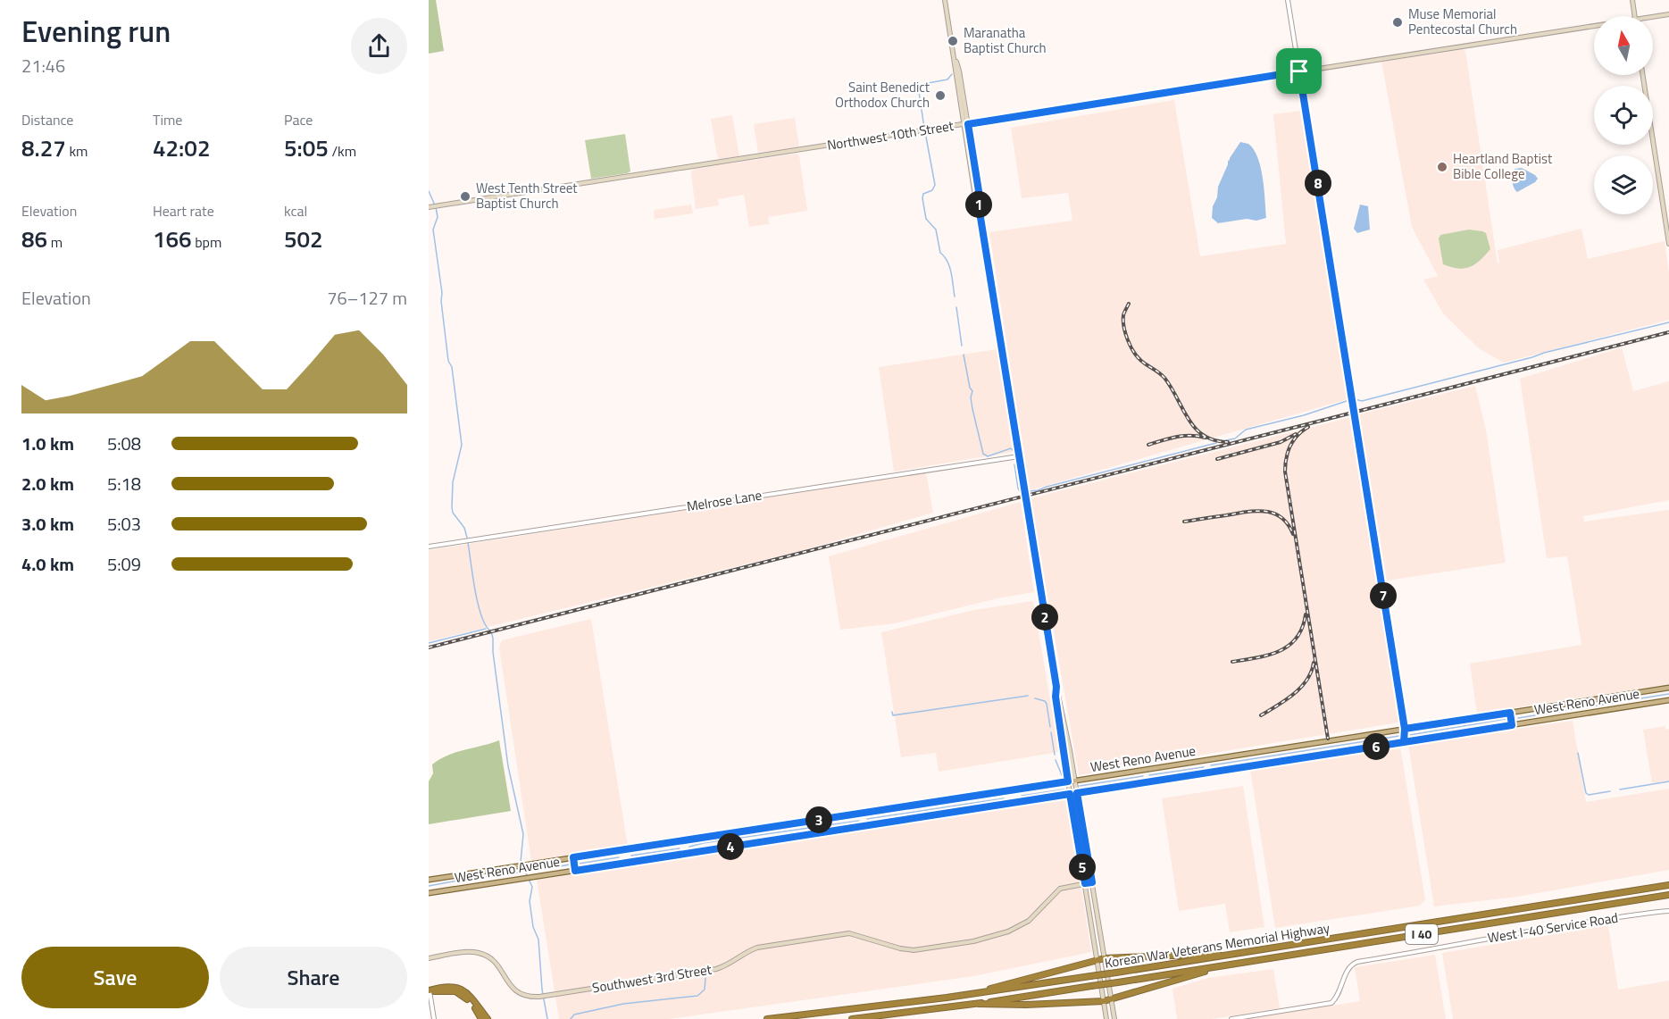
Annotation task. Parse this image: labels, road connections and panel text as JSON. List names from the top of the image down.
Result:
{
  "streets": {
    "highway": ["I 40", "Korean War Veterans Memorial Highway"],
    "main road": ["Northwest 10th Street", "West Reno Avenue", "Southwest 3rd Street"],
    "street": ["Melrose Lane", "West I-40 Service Road"]
  },
  "places": [
    "Muse Memorial Pentecostal Church",
    "Maranatha Baptist Church",
    "Saint Benedict Orthodox Church",
    "Heartland Baptist Bible College",
    "West Tenth Street Baptist Church"
  ],
  "north": "top",
  "page": {
    "heading": ["Evening run", "21:46"],
    "stats": [
      ["Distance", "8.27 km"],
      ["Time", "42:02"],
      ["Pace", "5:05 /km"],
      ["Elevation", "86 m"],
      ["Heart rate", "166 bpm"],
      ["kcal", "502"]
    ],
    "pins": [
      "8",
      "1",
      "7",
      "2",
      "6",
      "3",
      "4",
      "5"
    ],
    "chart": ["Elevation", "76–127 m"],
    "list": [
      {
        "name": "1.0 km",
        "note": "5:08"
      },
      {
        "name": "2.0 km",
        "note": "5:18"
      },
      {
        "name": "3.0 km",
        "note": "5:03"
      },
      {
        "name": "4.0 km",
        "note": "5:09"
      }
    ],
    "buttons": ["Save", "Share"]
  }
}
